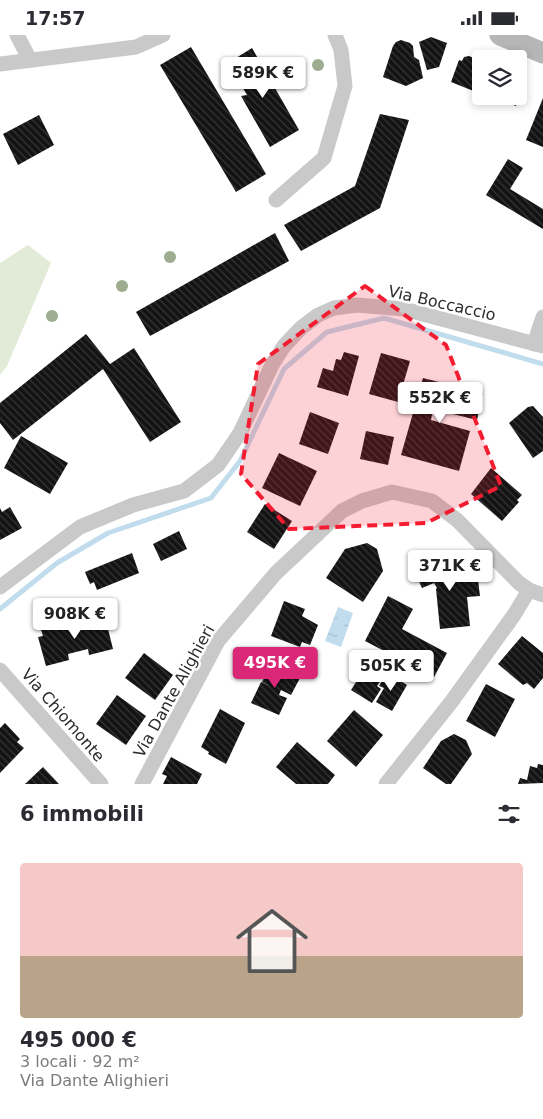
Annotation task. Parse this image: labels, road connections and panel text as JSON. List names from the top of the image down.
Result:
{
  "streets": {
    "street": ["Via Boccaccio", "Via Dante Alighieri", "Via Chiomonte"]
  },
  "page": {
    "status": "17:57",
    "price": [
      "589K €",
      "552K €",
      "371K €",
      "908K €",
      "495K €",
      "505K €"
    ],
    "heading": "6 immobili",
    "list": [
      {
        "name": "495 000 €",
        "note": "3 locali · 92 m² · Via Dante Alighieri"
      }
    ]
  }
}
